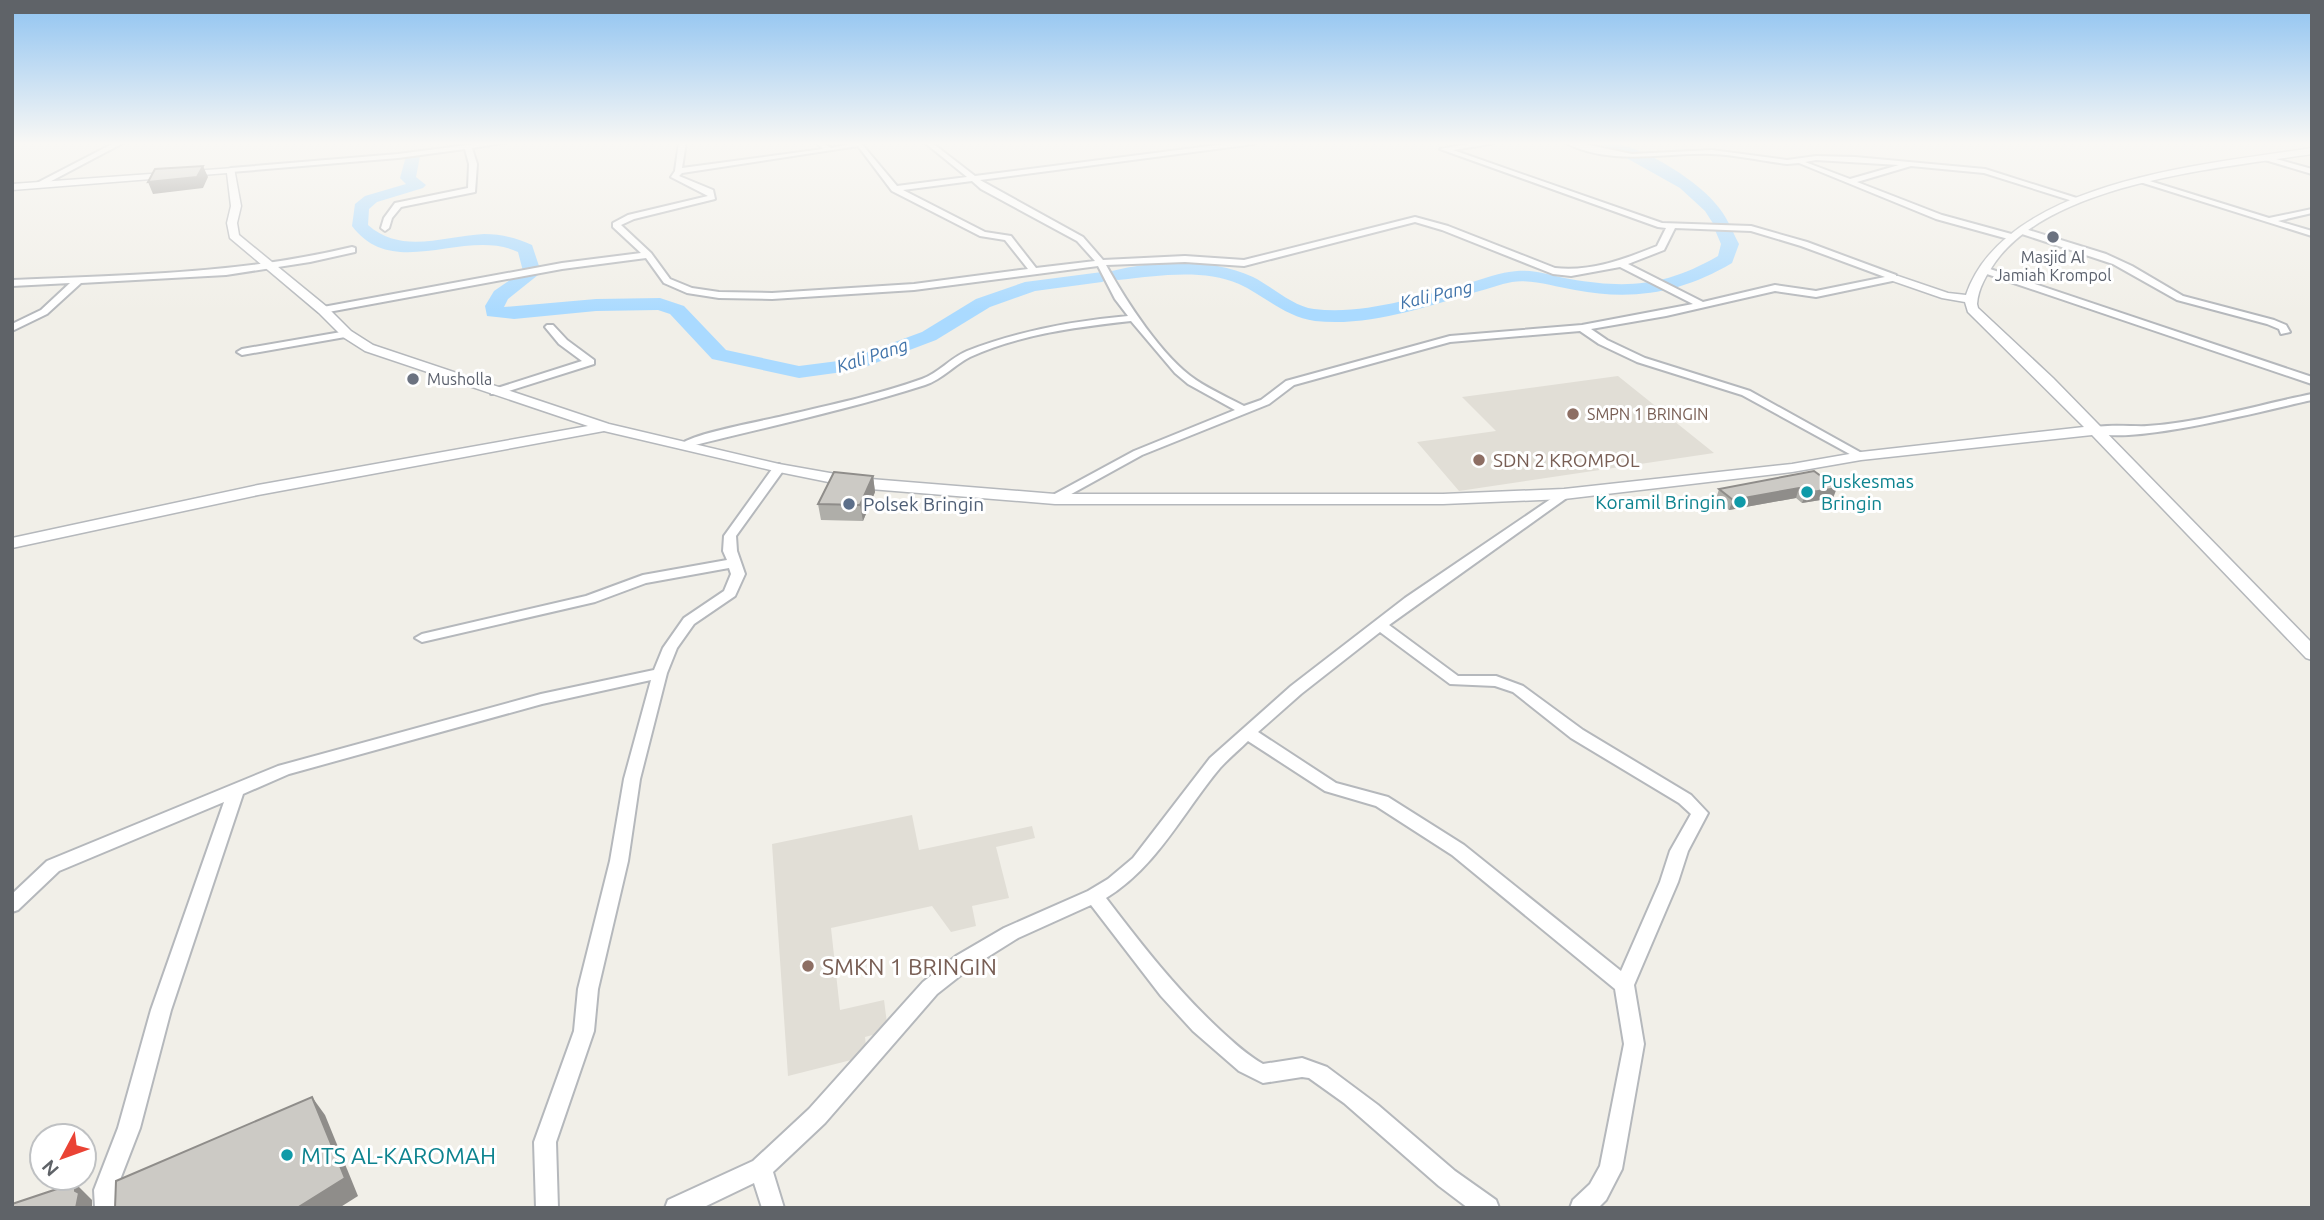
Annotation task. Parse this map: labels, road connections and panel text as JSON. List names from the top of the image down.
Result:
{
  "water": ["Kali Pang"],
  "places": [
    "Masjid Al Jamiah Krompol",
    "Musholla",
    "SMPN 1 BRINGIN",
    "SDN 2 KROMPOL",
    "Puskesmas Bringin",
    "Koramil Bringin",
    "Polsek Bringin",
    "SMKN 1 BRINGIN",
    "MTS AL-KAROMAH"
  ],
  "north": "bottom left"
}
